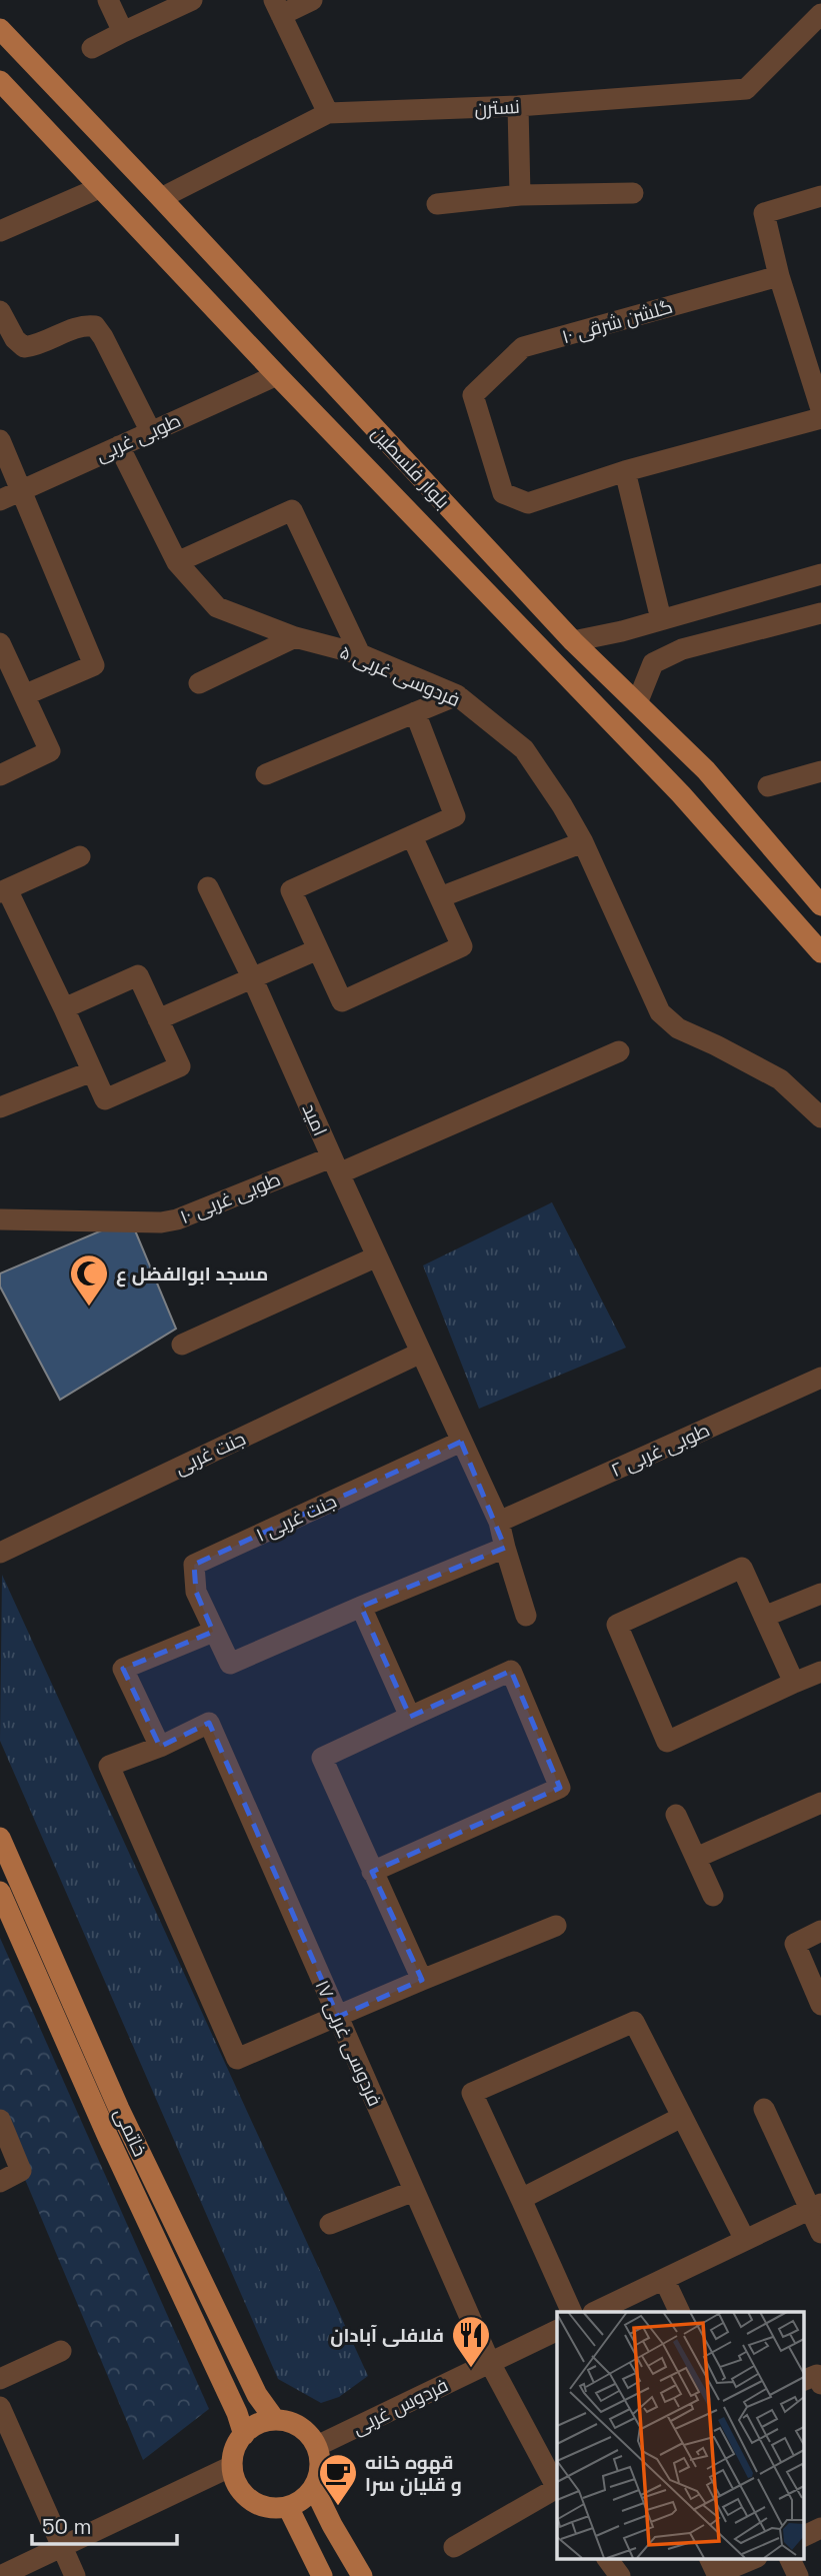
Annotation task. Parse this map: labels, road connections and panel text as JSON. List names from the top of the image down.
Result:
{
  "streets": {
    "main road": ["بلوار فلسطین", "خاتمی"],
    "street": [
      "نسترن",
      "گلشن شرقی ۱۰",
      "طوبی غربی",
      "فردوسی غربی ۵",
      "امید",
      "طوبی غربی ۱۰",
      "طوبی غربی ۲",
      "جنت غربی",
      "جنت غربی ۱",
      "فردوسی غربی ۱۷",
      "فردوس غربی"
    ]
  },
  "crossings": [
    ["نسترن", "بلوار فلسطین"],
    ["طوبی غربی", "بلوار فلسطین"],
    ["طوبی غربی", "فردوسی غربی ۵"],
    ["امید", "طوبی غربی ۱۰"],
    ["امید", "طوبی غربی ۲"],
    ["امید", "جنت غربی"],
    ["امید", "جنت غربی ۱"],
    ["فردوسی غربی ۱۷", "فردوس غربی"],
    ["خاتمی", "فردوس غربی"]
  ],
  "places": {
    "mosque": ["مسجد ابوالفضل ع"],
    "restaurant": ["فلافلی آبادان"],
    "cafe": ["قهوه خانه و قلیان سرا"]
  },
  "scale_bar": "50 m"
}
